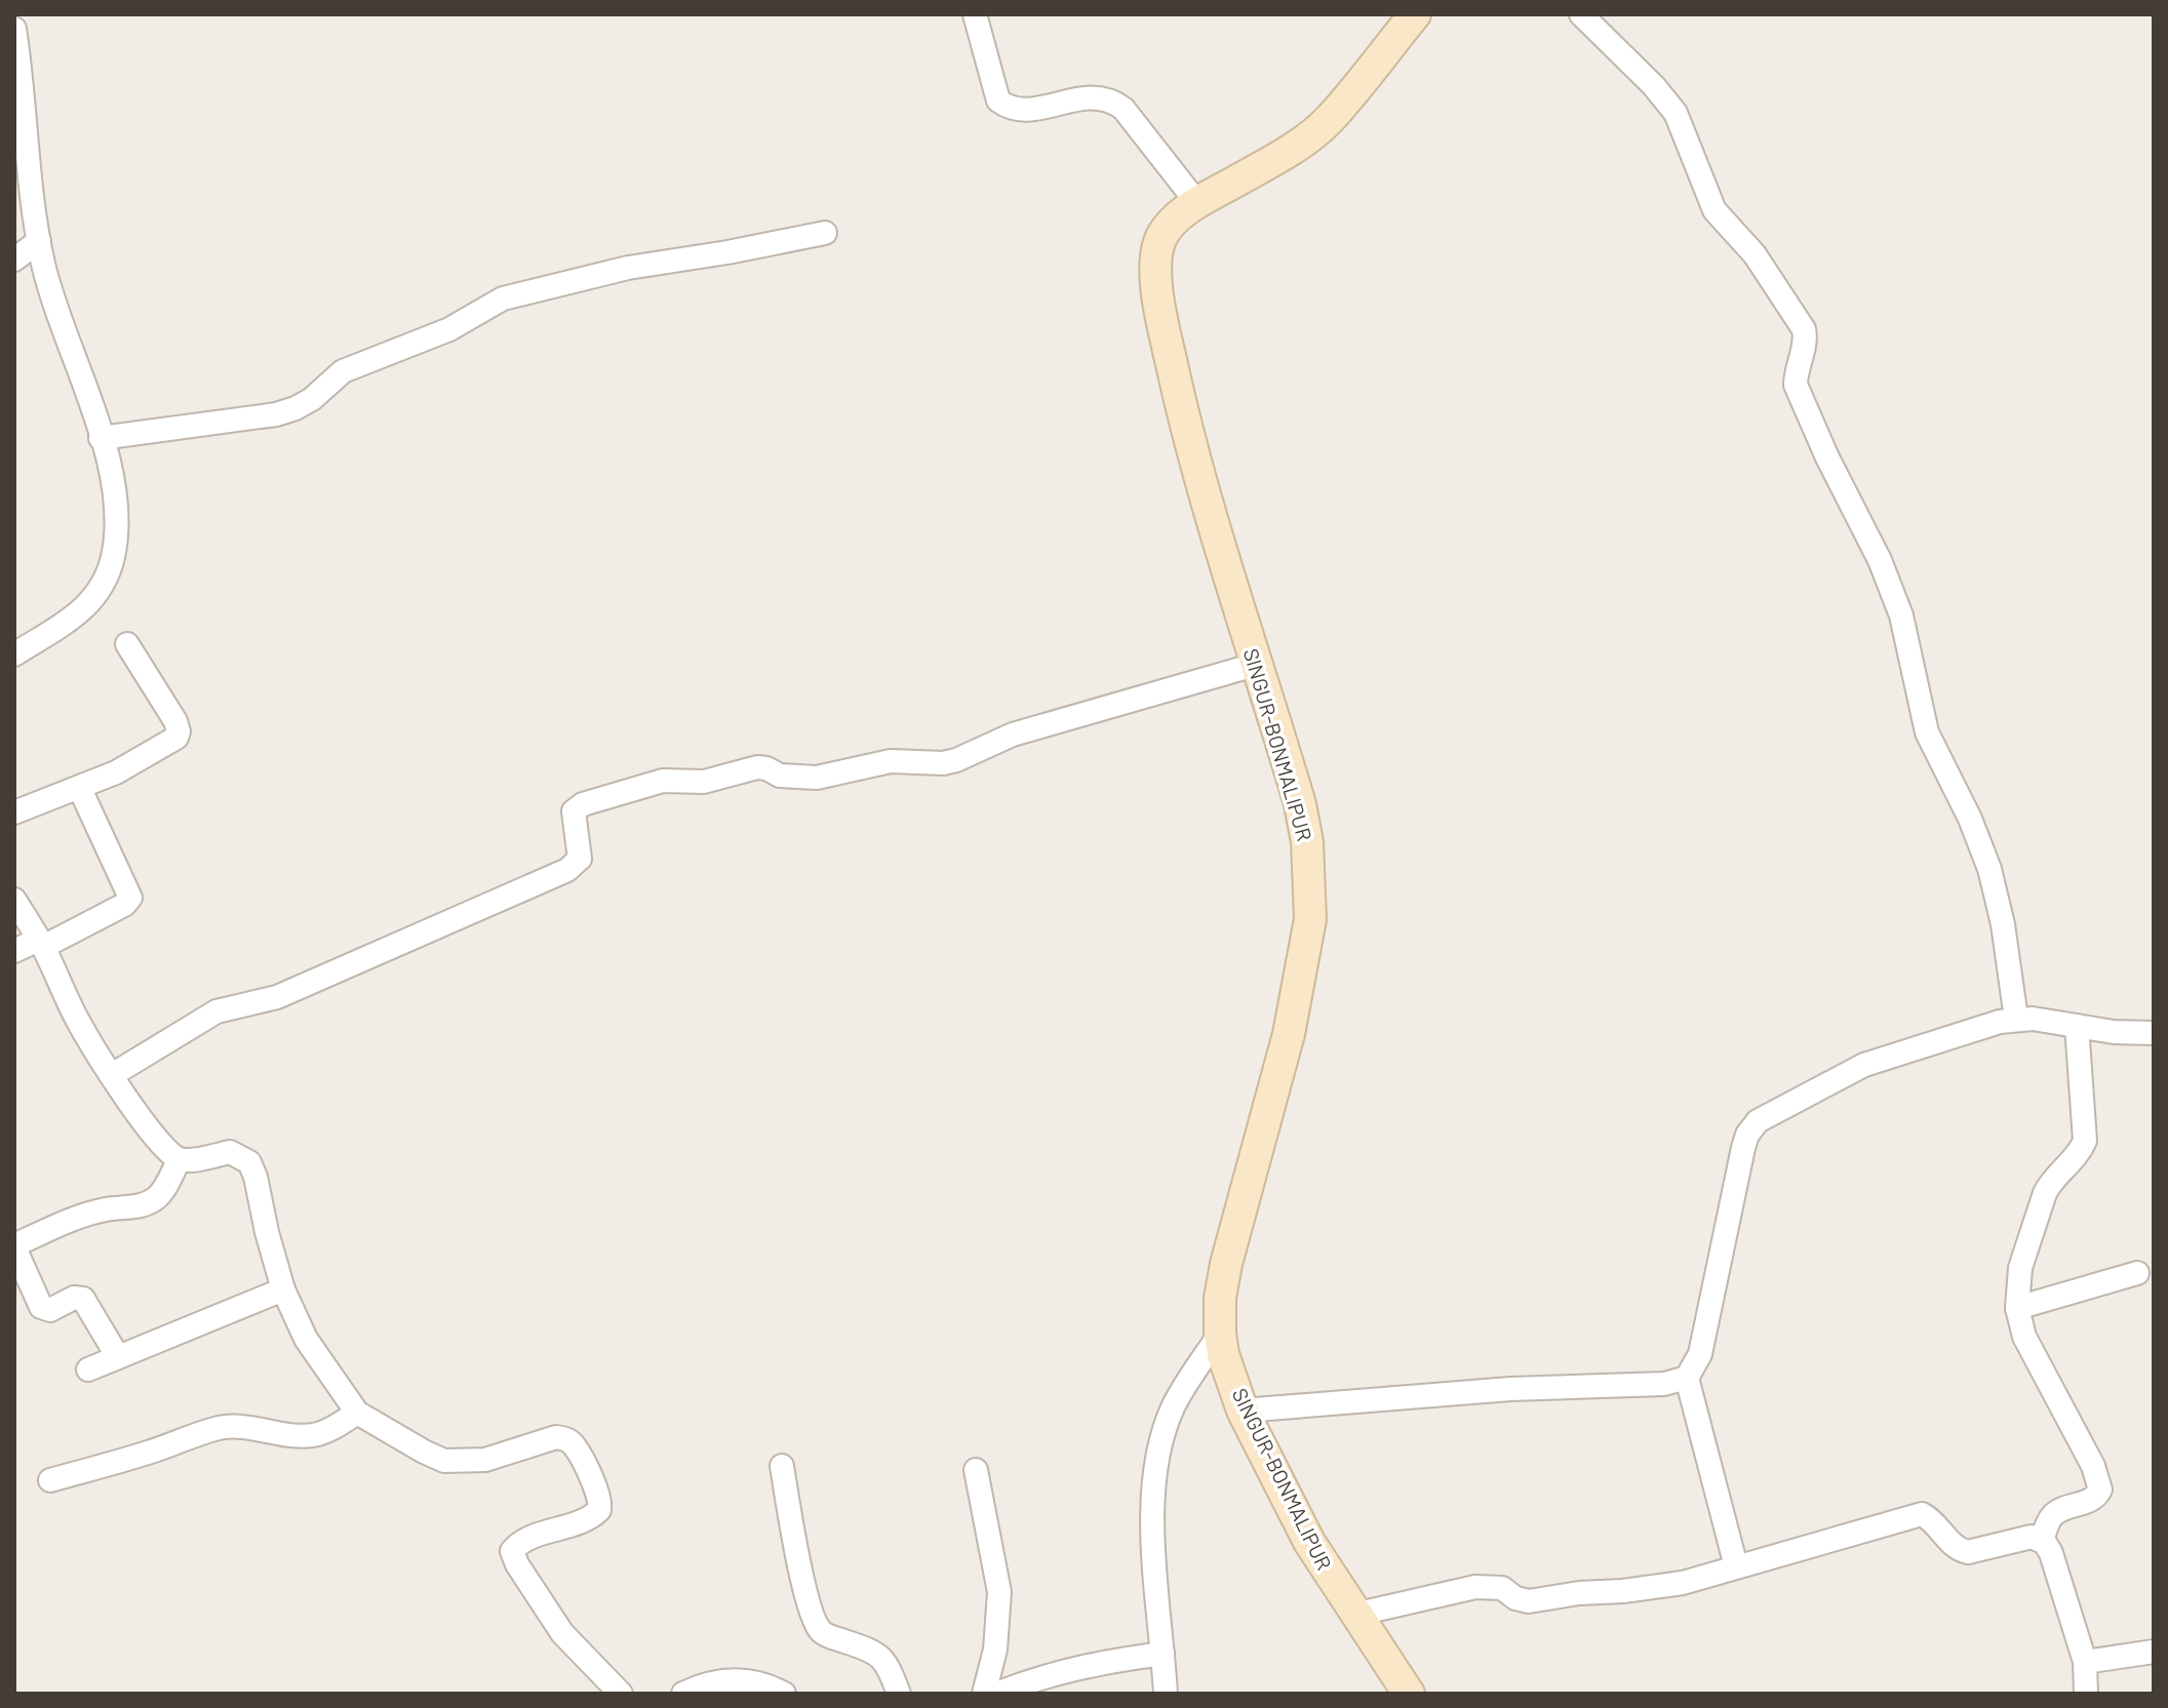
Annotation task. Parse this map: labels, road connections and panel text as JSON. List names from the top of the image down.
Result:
{
  "streets": {
    "street": ["SINGUR-BONMALIPUR"]
  }
}
